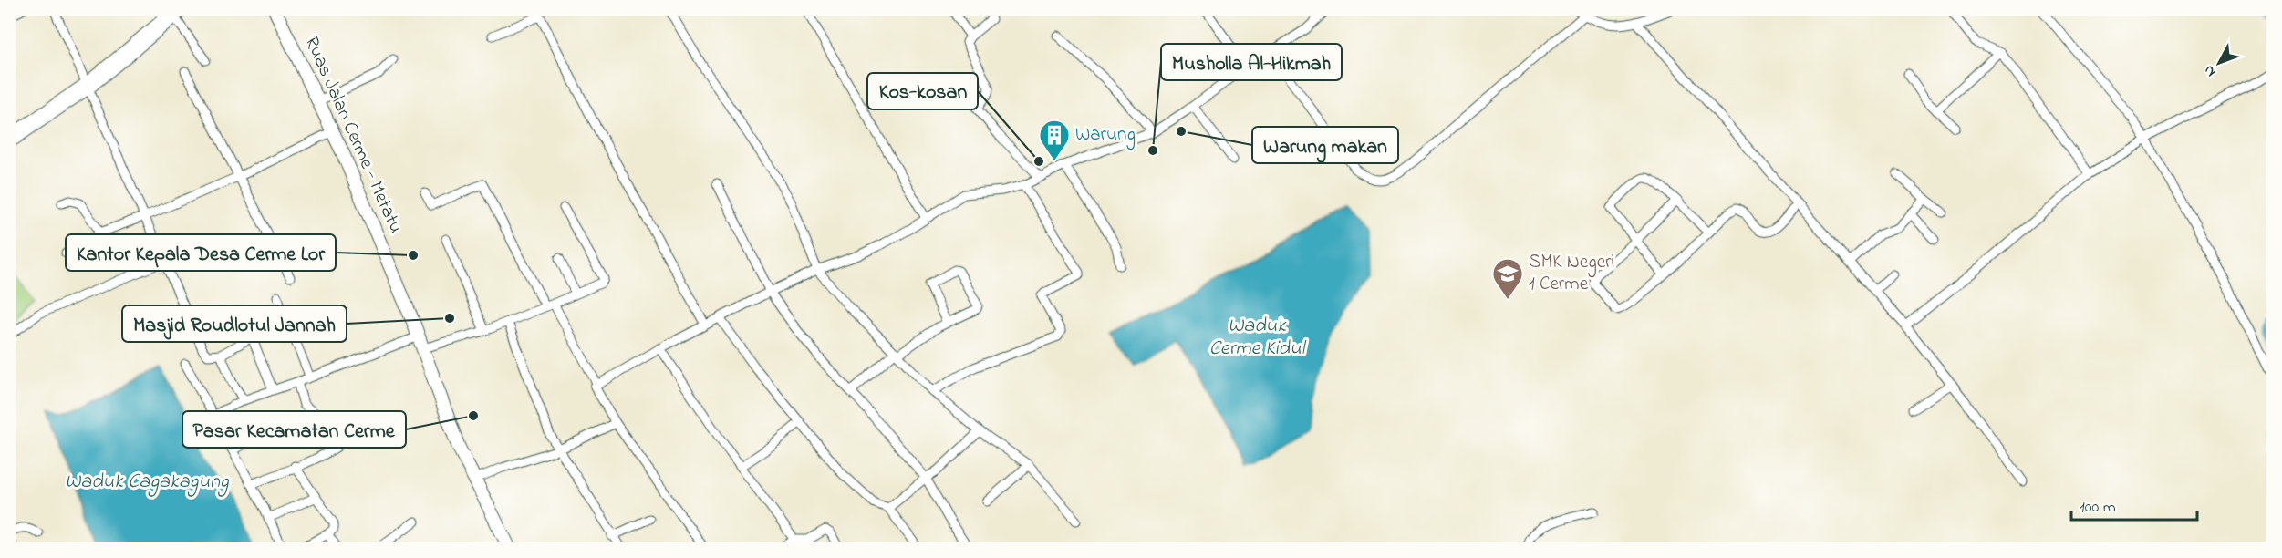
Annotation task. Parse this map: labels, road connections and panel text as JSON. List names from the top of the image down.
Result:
{
  "streets": {
    "main road": ["Ruas Jalan Cerme - Metatu"]
  },
  "water": ["Waduk Cerme Kidul", "Waduk Cagakagung"],
  "places": {
    "other": [
      "Warung makan",
      "Musholla Al-Hikmah",
      "Kos-kosan",
      "Kantor Kepala Desa Cerme Lor",
      "Masjid Roudlotul Jannah",
      "Pasar Kecamatan Cerme"
    ],
    "building": ["Warung"],
    "school or university": ["SMK Negeri 1 Cerme"]
  },
  "scale_bar": "100 m",
  "north": "bottom left"
}
